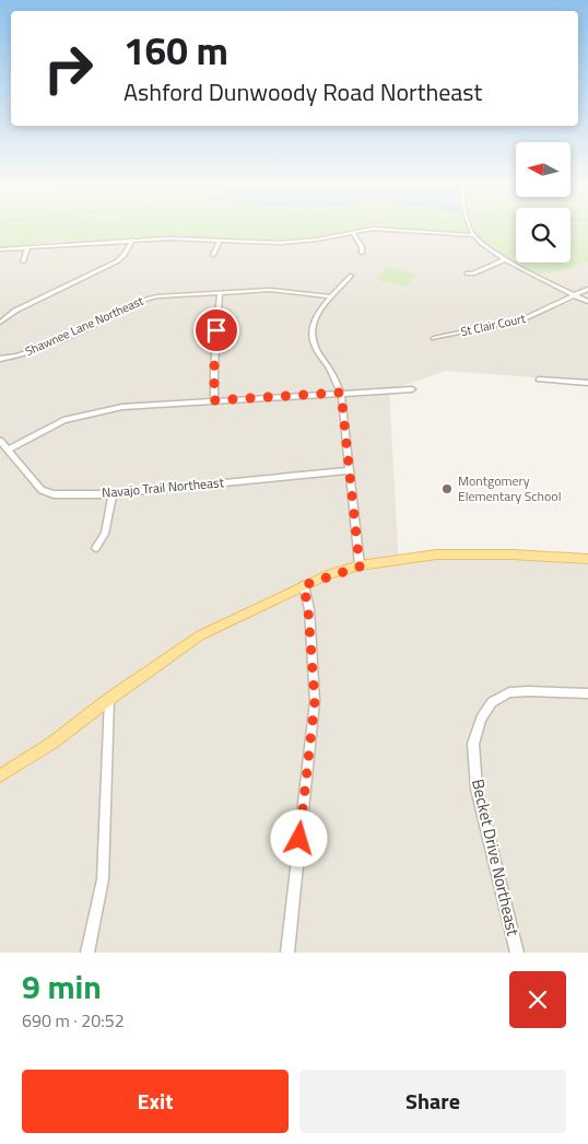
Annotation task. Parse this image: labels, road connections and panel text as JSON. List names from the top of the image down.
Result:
{
  "streets": {
    "street": [
      "St Clair Court",
      "Shawnee Lane Northeast",
      "Navajo Trail Northeast",
      "Becket Drive Northeast"
    ]
  },
  "places": ["Montgomery Elementary School"],
  "north": "left",
  "page": {
    "turn": ["160 m", "Ashford Dunwoody Road Northeast"],
    "heading": ["9 min", "690 m · 20:52"],
    "buttons": ["Exit", "Share"]
  }
}
